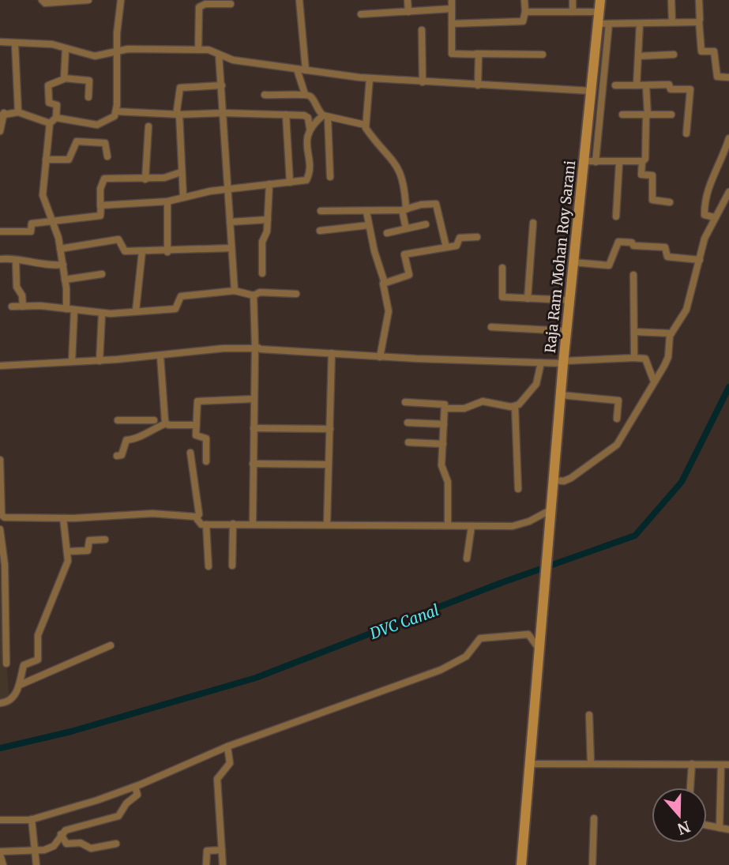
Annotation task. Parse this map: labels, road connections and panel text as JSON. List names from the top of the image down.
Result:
{
  "streets": {
    "street": ["Raja Ram Mohan Roy Sarani"]
  },
  "water": ["DVC Canal"],
  "north": "bottom"
}
